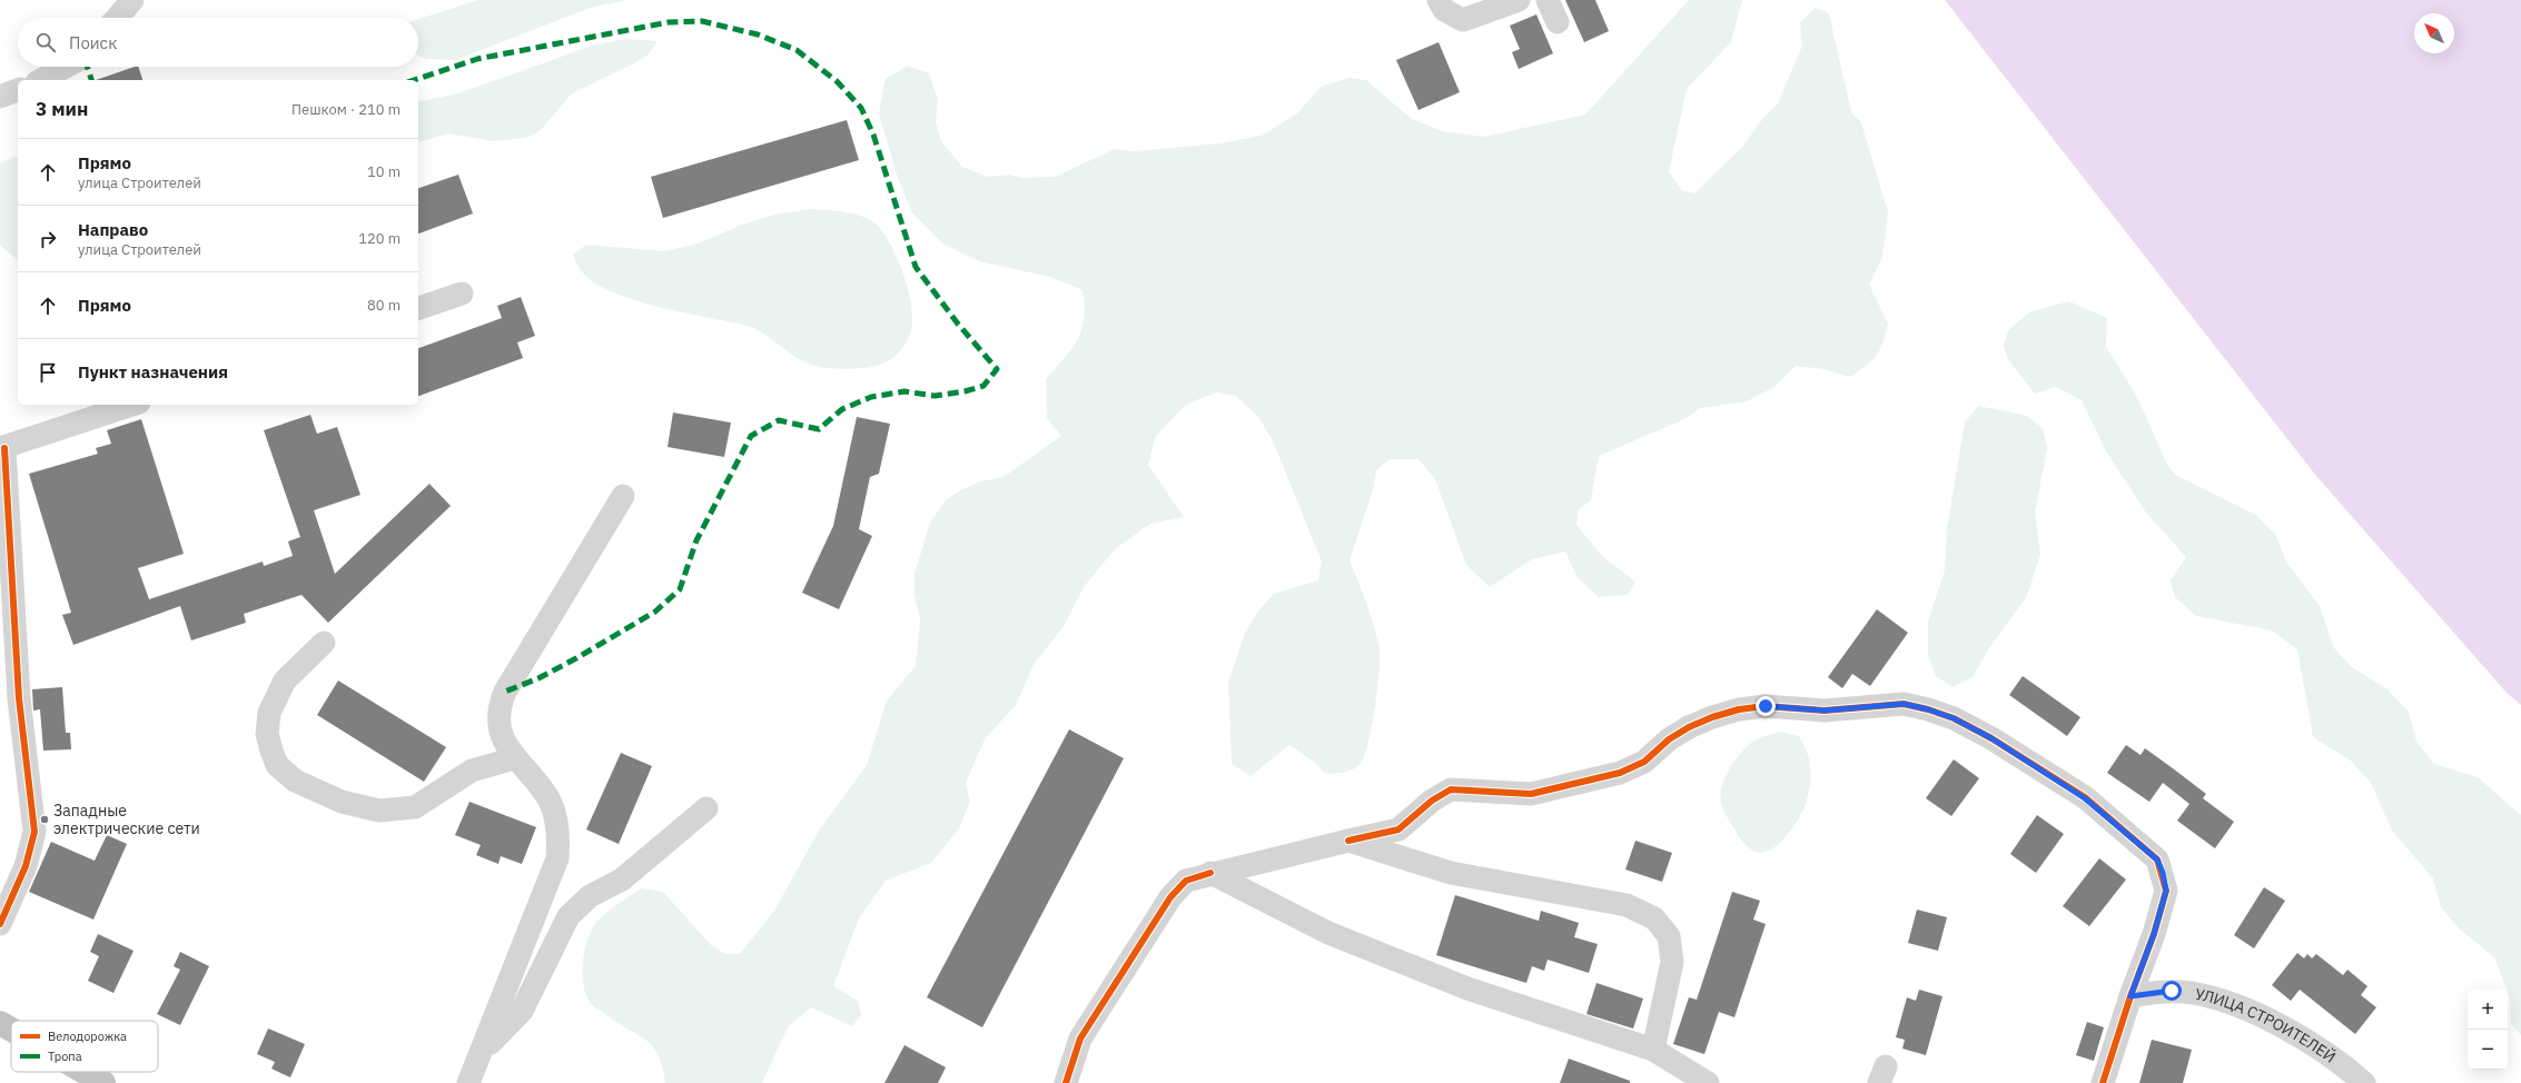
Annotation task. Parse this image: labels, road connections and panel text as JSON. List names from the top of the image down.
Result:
{
  "streets": {
    "street": ["УЛИЦА СТРОИТЕЛЕЙ"]
  },
  "places": ["Западные электрические сети"],
  "legend": ["Велодорожка", "Тропа"],
  "north": "top left",
  "page": {
    "search": "Поиск",
    "heading": ["3 мин", "Пешком · 210 m"],
    "list": [
      ["Прямо", "улица Строителей", "10 m"],
      ["Направо", "улица Строителей", "120 m"],
      ["Прямо", "80 m"],
      "Пункт назначения"
    ],
    "map_buttons": ["+", "−"]
  }
}
